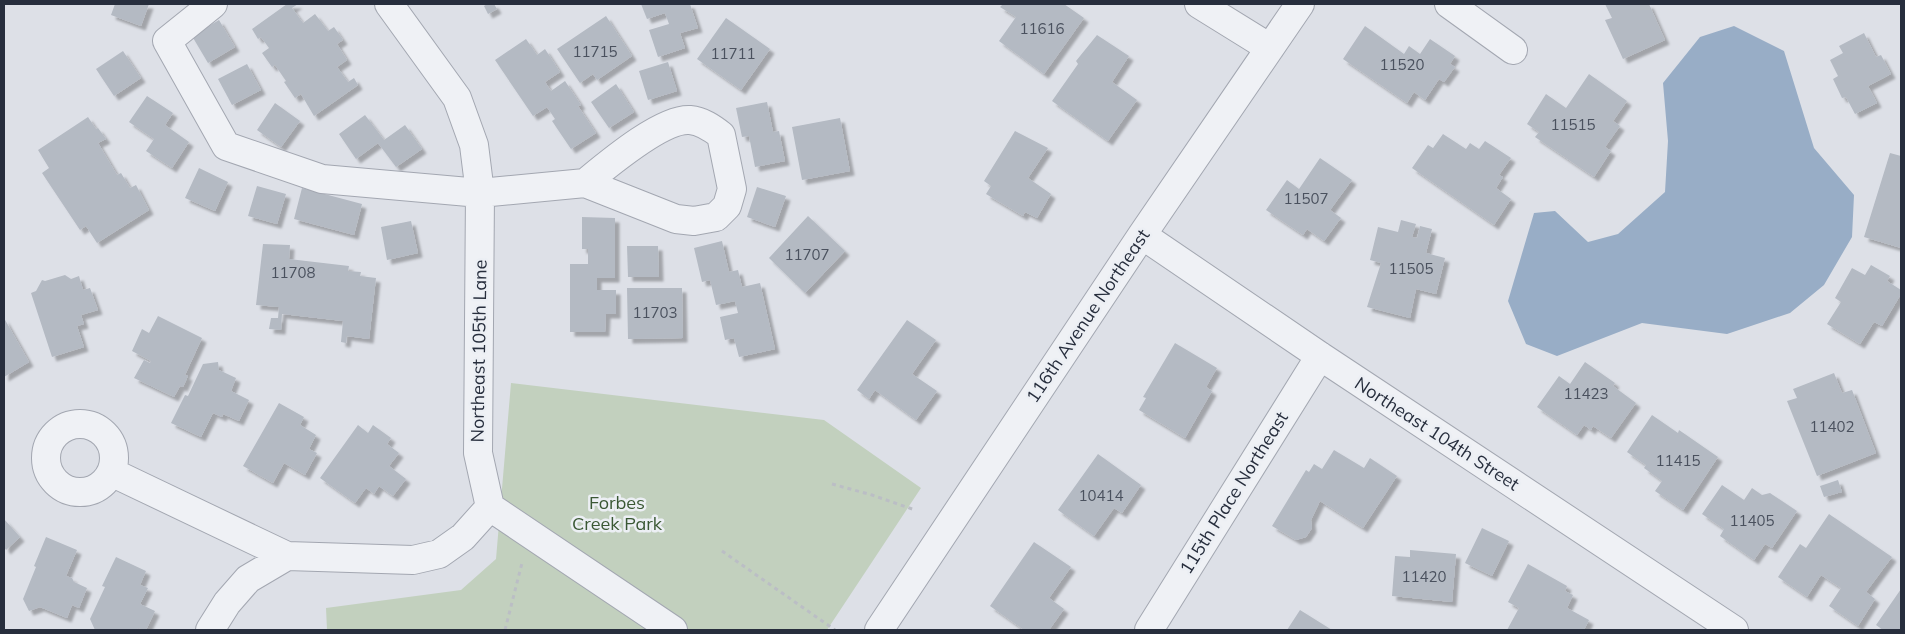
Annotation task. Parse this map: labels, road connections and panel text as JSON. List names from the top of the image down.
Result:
{
  "streets": {
    "street": [
      "116th Avenue Northeast",
      "Northeast 105th Lane",
      "Northeast 104th Street",
      "115th Place Northeast"
    ]
  },
  "crossings": [
    ["116th Avenue Northeast", "Northeast 104th Street"],
    ["Northeast 104th Street", "115th Place Northeast"]
  ],
  "parks": ["Forbes Creek Park"],
  "house_numbers": [
    "11616",
    "11715",
    "11711",
    "11520",
    "11515",
    "11507",
    "11707",
    "11505",
    "11708",
    "11703",
    "11423",
    "11402",
    "11415",
    "10414",
    "11405",
    "11420"
  ]
}
